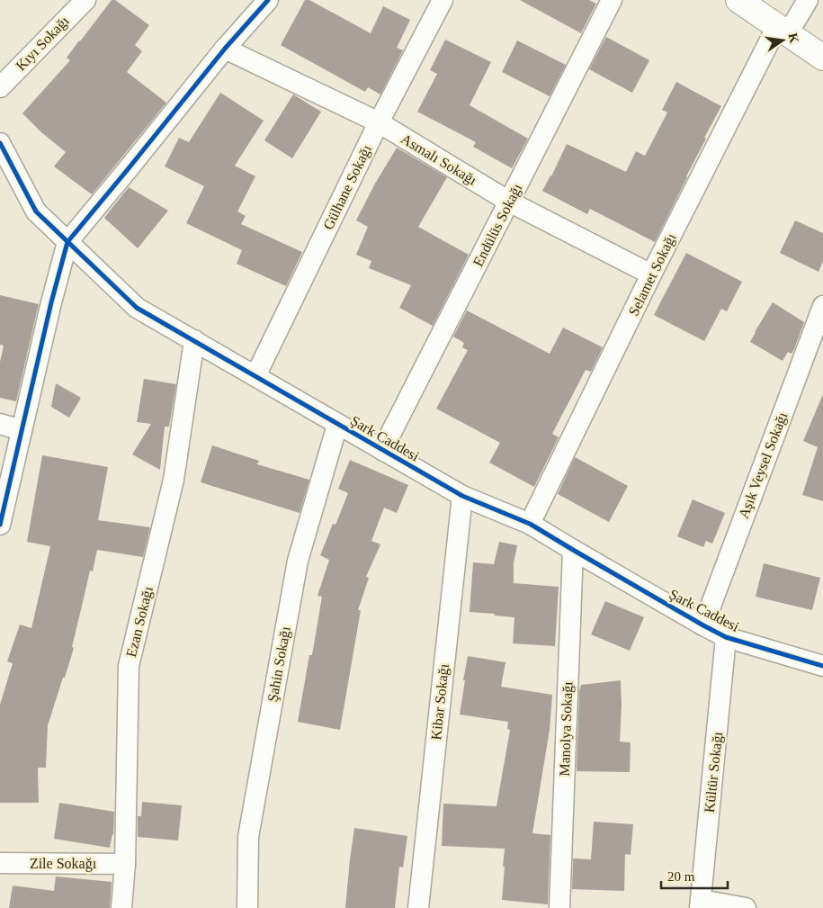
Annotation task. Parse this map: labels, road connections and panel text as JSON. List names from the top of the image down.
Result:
{
  "streets": {
    "street": [
      "Kıyı Sokağı",
      "Asmalı Sokağı",
      "Gülhane Sokağı",
      "Endülüs Sokağı",
      "Selamet Sokağı",
      "Şark Caddesi",
      "Aşık Veysel Sokağı",
      "Ezan Sokağı",
      "Şahin Sokağı",
      "Kibar Sokağı",
      "Manolya Sokağı",
      "Kültür Sokağı",
      "Zile Sokağı"
    ]
  },
  "crossings": [
    ["Asmalı Sokağı", "Gülhane Sokağı"],
    ["Asmalı Sokağı", "Endülüs Sokağı"],
    ["Asmalı Sokağı", "Selamet Sokağı"],
    ["Gülhane Sokağı", "Şark Caddesi"],
    ["Endülüs Sokağı", "Şark Caddesi"],
    ["Selamet Sokağı", "Şark Caddesi"],
    ["Şark Caddesi", "Aşık Veysel Sokağı"],
    ["Şark Caddesi", "Ezan Sokağı"],
    ["Şark Caddesi", "Şahin Sokağı"],
    ["Şark Caddesi", "Kibar Sokağı"],
    ["Şark Caddesi", "Manolya Sokağı"],
    ["Şark Caddesi", "Kültür Sokağı"],
    ["Ezan Sokağı", "Zile Sokağı"]
  ],
  "scale_bar": "20 m",
  "north": "right"
}
